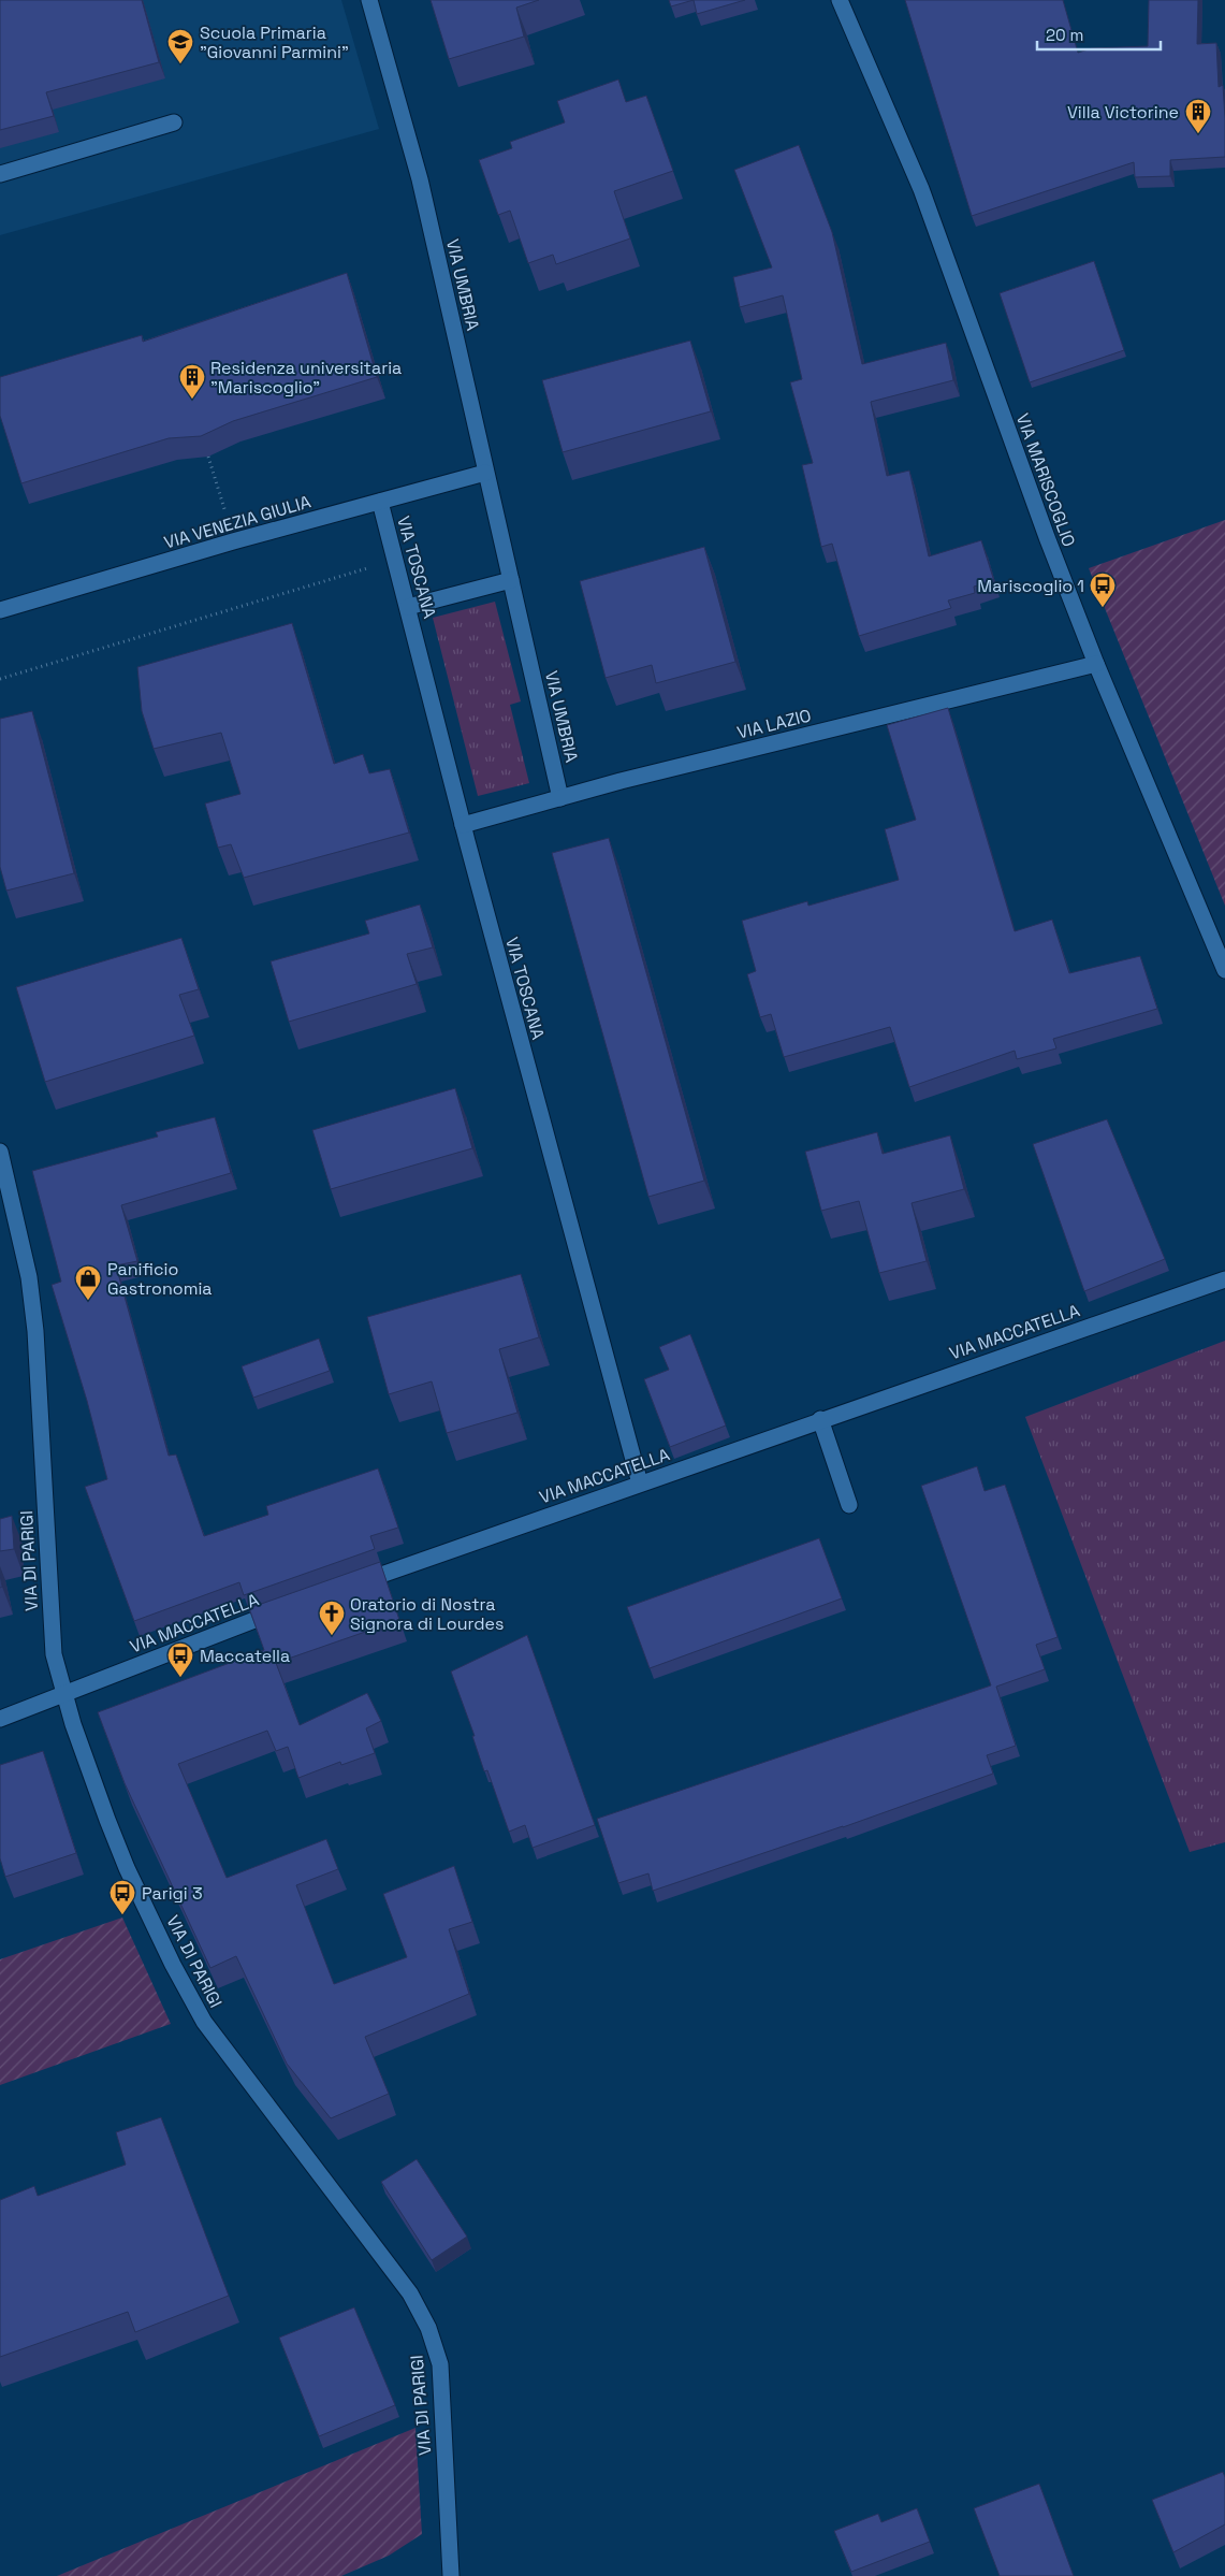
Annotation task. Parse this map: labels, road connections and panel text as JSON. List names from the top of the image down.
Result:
{
  "streets": {
    "street": [
      "VIA UMBRIA",
      "VIA MARISCOGLIO",
      "VIA VENEZIA GIULIA",
      "VIA TOSCANA",
      "VIA LAZIO",
      "VIA MACCATELLA",
      "VIA DI PARIGI"
    ]
  },
  "crossings": [
    ["VIA UMBRIA", "VIA VENEZIA GIULIA"],
    ["VIA UMBRIA", "VIA LAZIO"],
    ["VIA MARISCOGLIO", "VIA LAZIO"],
    ["VIA VENEZIA GIULIA", "VIA TOSCANA"],
    ["VIA TOSCANA", "VIA LAZIO"],
    ["VIA TOSCANA", "VIA MACCATELLA"],
    ["VIA MACCATELLA", "VIA DI PARIGI"]
  ],
  "places": {
    "school or university": ["Scuola Primaria \"Giovanni Parmini\""],
    "building": ["Villa Victorine", "Residenza universitaria \"Mariscoglio\""],
    "bus stop": ["Mariscoglio 1", "Maccatella", "Parigi 3"],
    "shop": ["Panificio Gastronomia"],
    "church": ["Oratorio di Nostra Signora di Lourdes"]
  },
  "scale_bar": "20 m"
}
